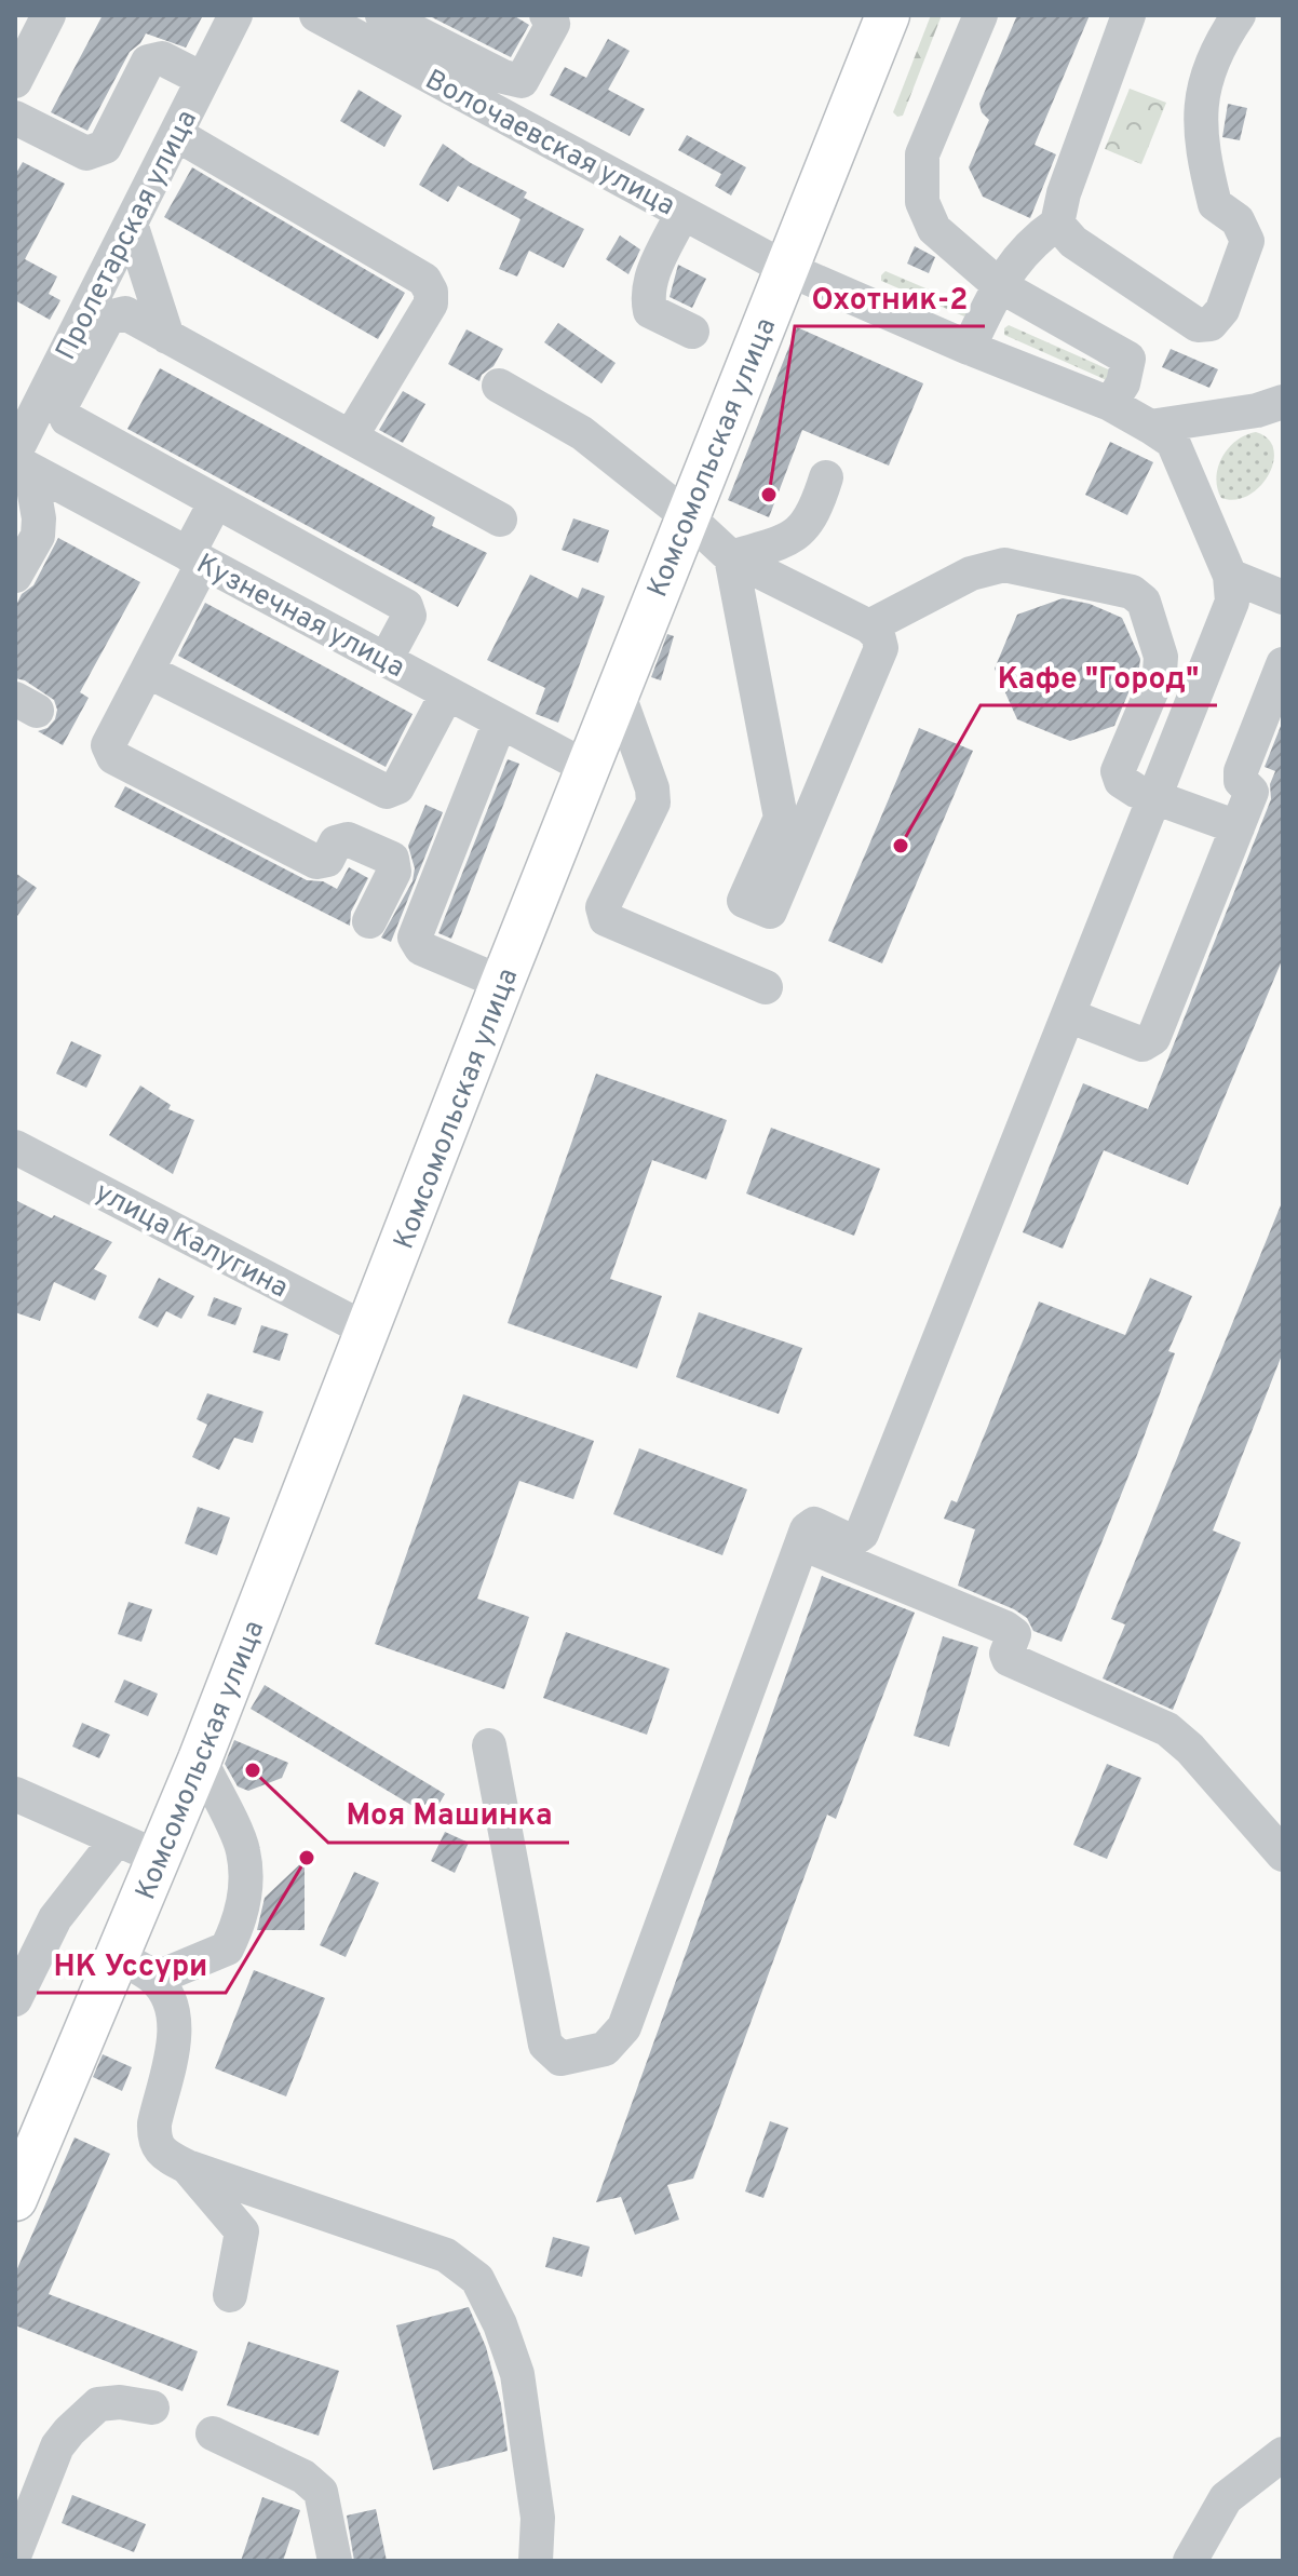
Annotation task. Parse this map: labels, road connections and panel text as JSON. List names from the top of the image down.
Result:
{
  "streets": {
    "main road": ["Комсомольская улица"],
    "street": [
      "Волочаевская улица",
      "Пролетарская улица",
      "Кузнечная улица",
      "улица Калугина"
    ]
  },
  "crossings": [
    ["Волочаевская улица", "Комсомольская улица"],
    ["Пролетарская улица", "Кузнечная улица"],
    ["Комсомольская улица", "Кузнечная улица"],
    ["Комсомольская улица", "улица Калугина"]
  ],
  "places": [
    "Охотник-2",
    "Кафе \"Город\"",
    "Моя Машинка",
    "НК Уссури"
  ]
}
